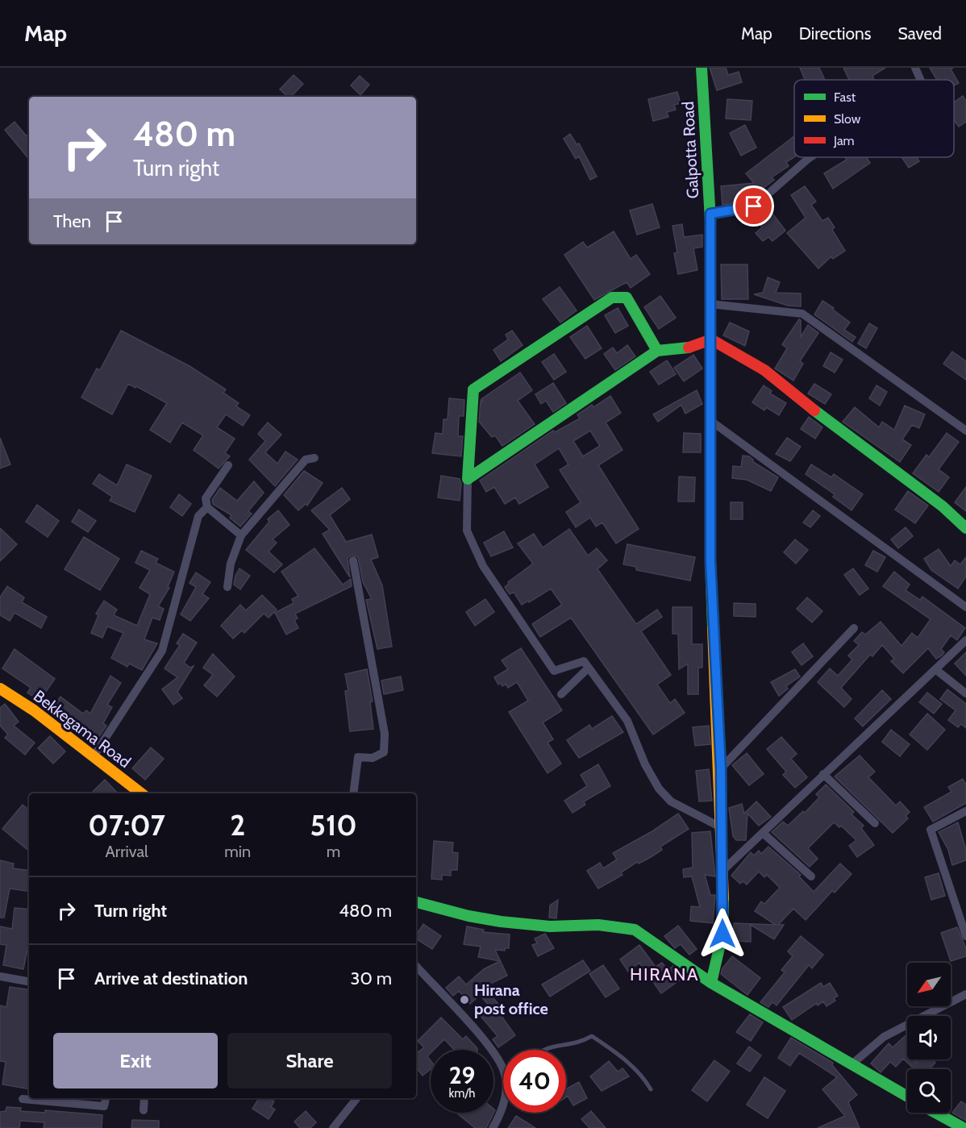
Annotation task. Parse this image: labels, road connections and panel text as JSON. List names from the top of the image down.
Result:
{
  "streets": {
    "street": ["Galpotta Road", "Bekkegama Road"]
  },
  "districts": ["HIRANA"],
  "places": ["Hirana post office"],
  "legend": ["Fast", "Slow", "Jam"],
  "north": "bottom left",
  "page": {
    "header": "Map",
    "nav": ["Map", "Directions", "Saved"],
    "turn": ["480 m", "Turn right"],
    "then": "Then",
    "eta": [
      "07:07",
      "Arrival",
      "2",
      "min",
      "510",
      "m"
    ],
    "list": [
      {
        "name": "Turn right",
        "value": "480 m"
      },
      {
        "name": "Arrive at destination",
        "value": "30 m"
      }
    ],
    "buttons": ["Exit", "Share"],
    "speed": "29 km/h",
    "limit": "40"
  }
}
